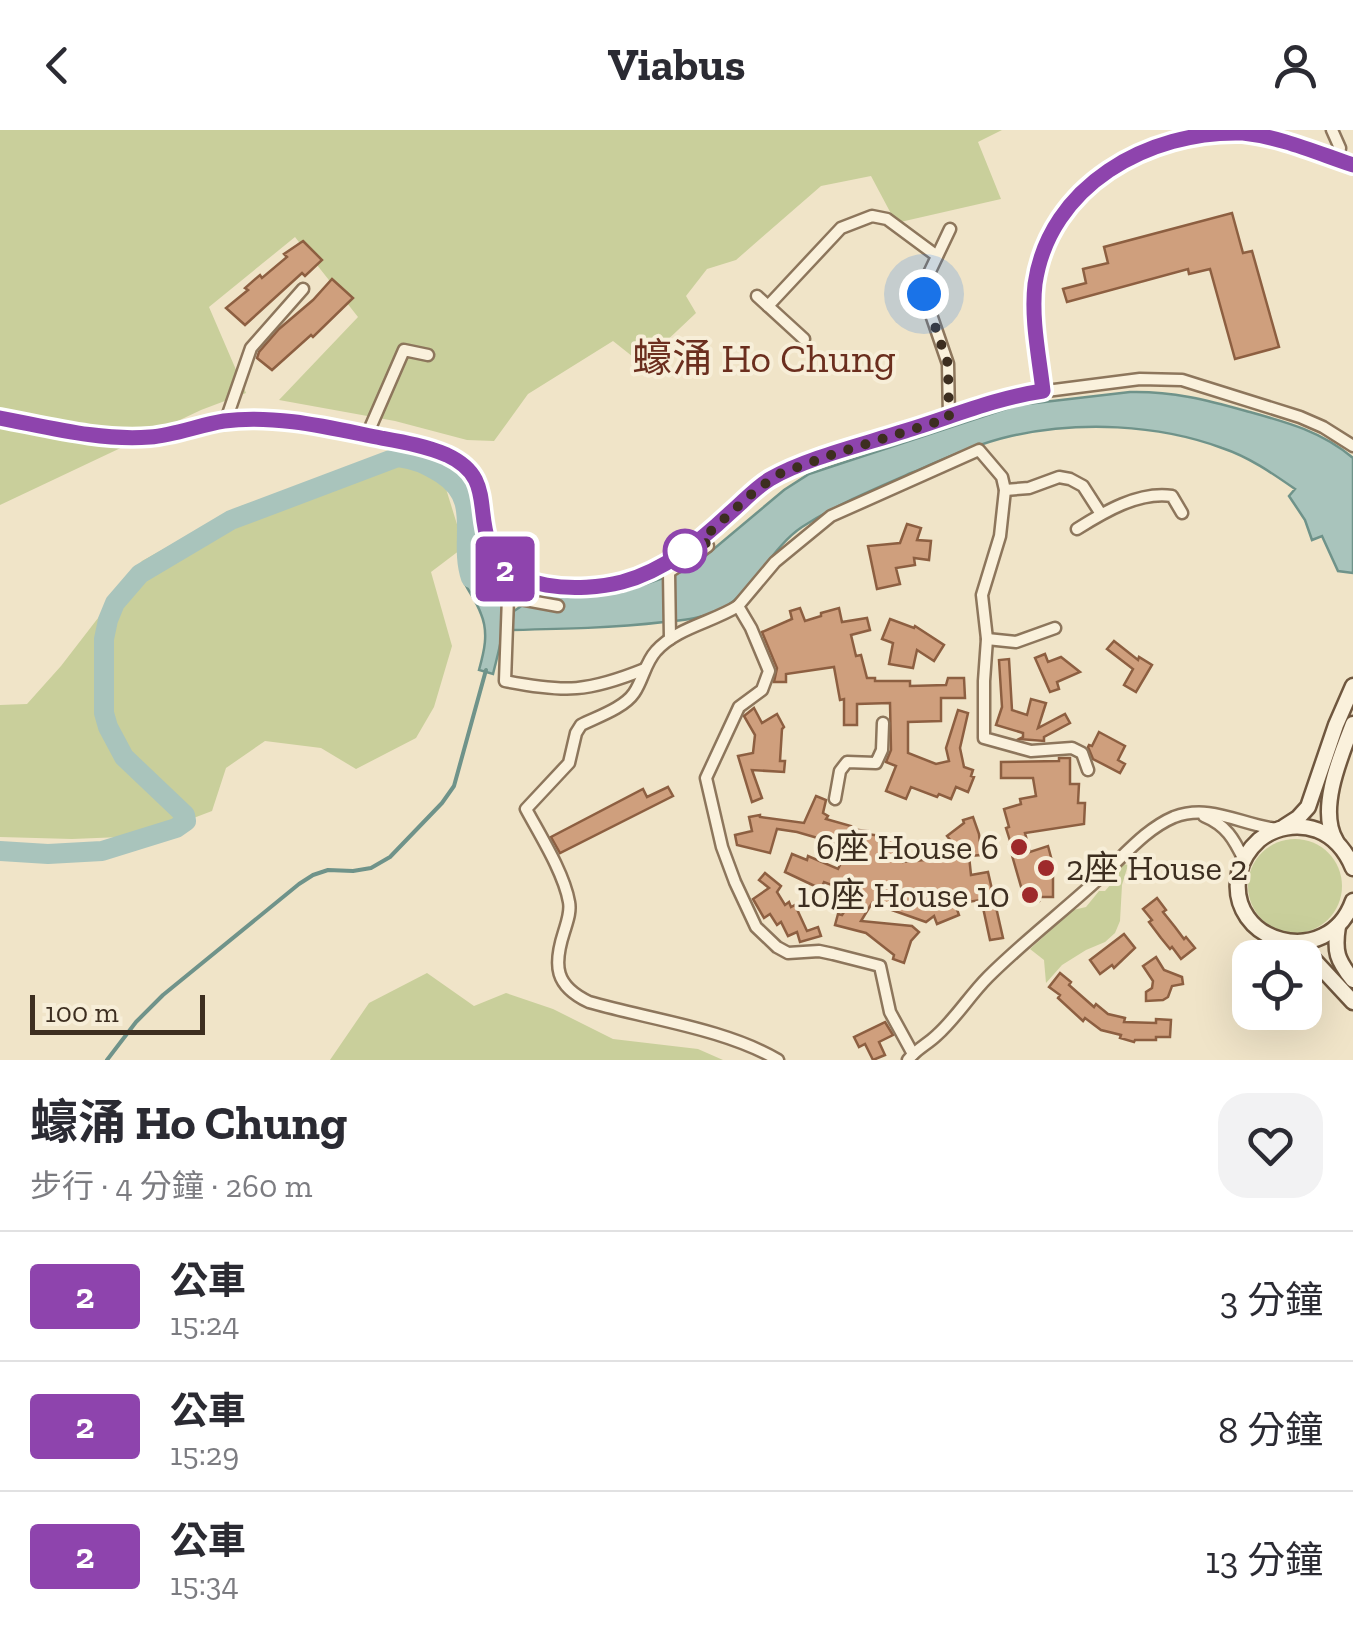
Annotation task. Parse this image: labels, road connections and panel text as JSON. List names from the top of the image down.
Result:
{
  "districts": ["蠔涌 Ho Chung"],
  "places": ["6座 House 6", "2座 House 2", "10座 House 10"],
  "lines": ["bus line 2"],
  "scale_bar": "100 m",
  "page": {
    "header": "Viabus",
    "on_map": "2",
    "scale": "100 m",
    "heading": ["蠔涌 Ho Chung", "步行 · 4 分鐘 · 260 m"],
    "list": [
      {
        "mark": "2",
        "name": "公車",
        "note": "15:24",
        "value": "3 分鐘"
      },
      {
        "mark": "2",
        "name": "公車",
        "note": "15:29",
        "value": "8 分鐘"
      },
      {
        "mark": "2",
        "name": "公車",
        "note": "15:34",
        "value": "13 分鐘"
      }
    ]
  }
}
